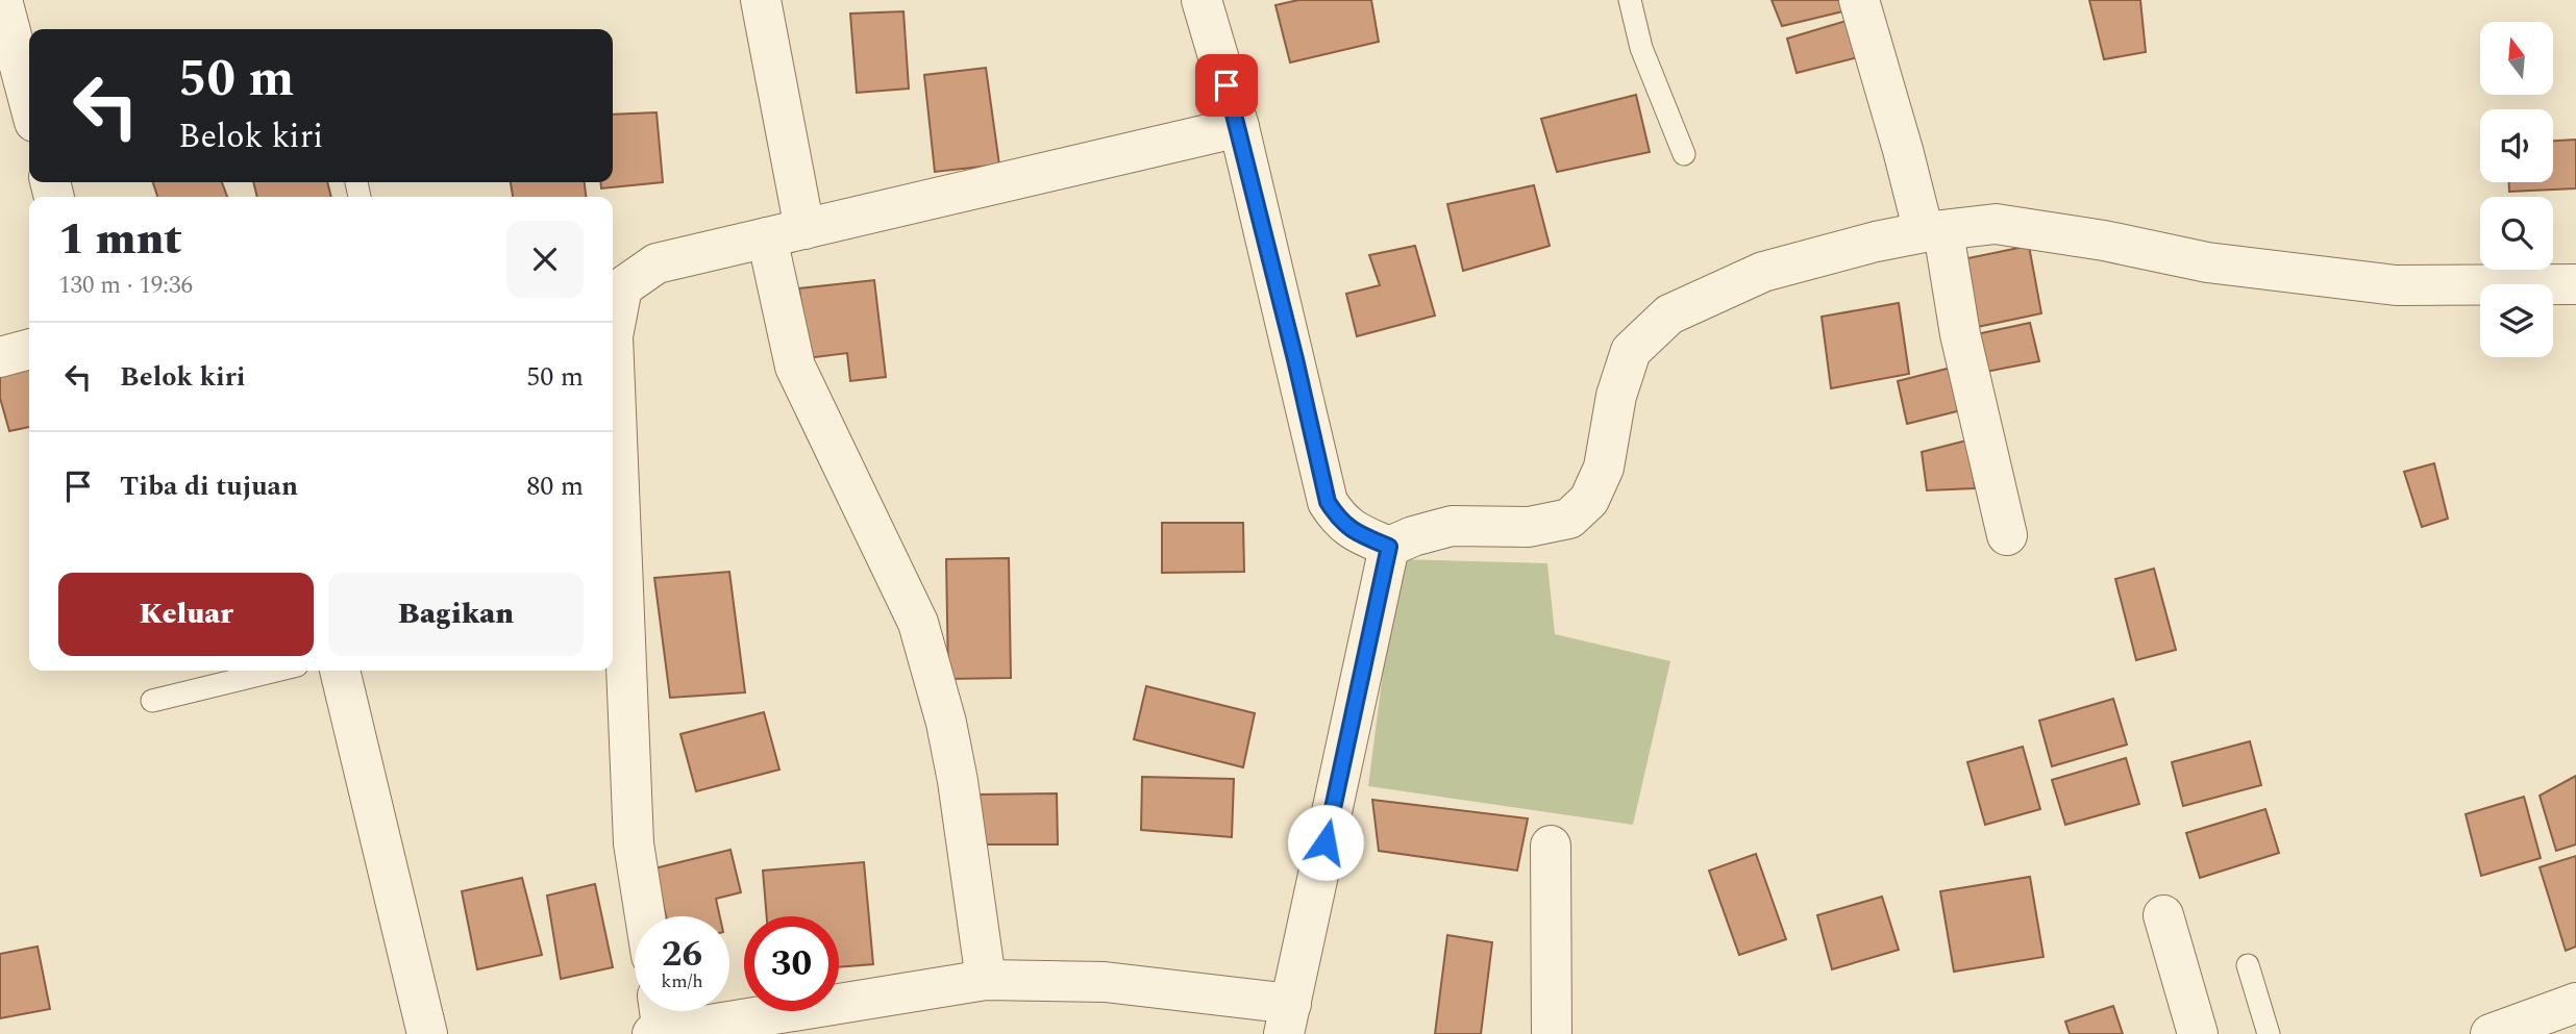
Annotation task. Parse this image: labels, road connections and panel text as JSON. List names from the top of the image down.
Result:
{
  "north": "top",
  "page": {
    "turn": ["50 m", "Belok kiri"],
    "heading": ["1 mnt", "130 m · 19:36"],
    "list": [
      {
        "name": "Belok kiri",
        "value": "50 m"
      },
      {
        "name": "Tiba di tujuan",
        "value": "80 m"
      }
    ],
    "buttons": ["Keluar", "Bagikan"],
    "speed": "26 km/h",
    "limit": "30"
  }
}
